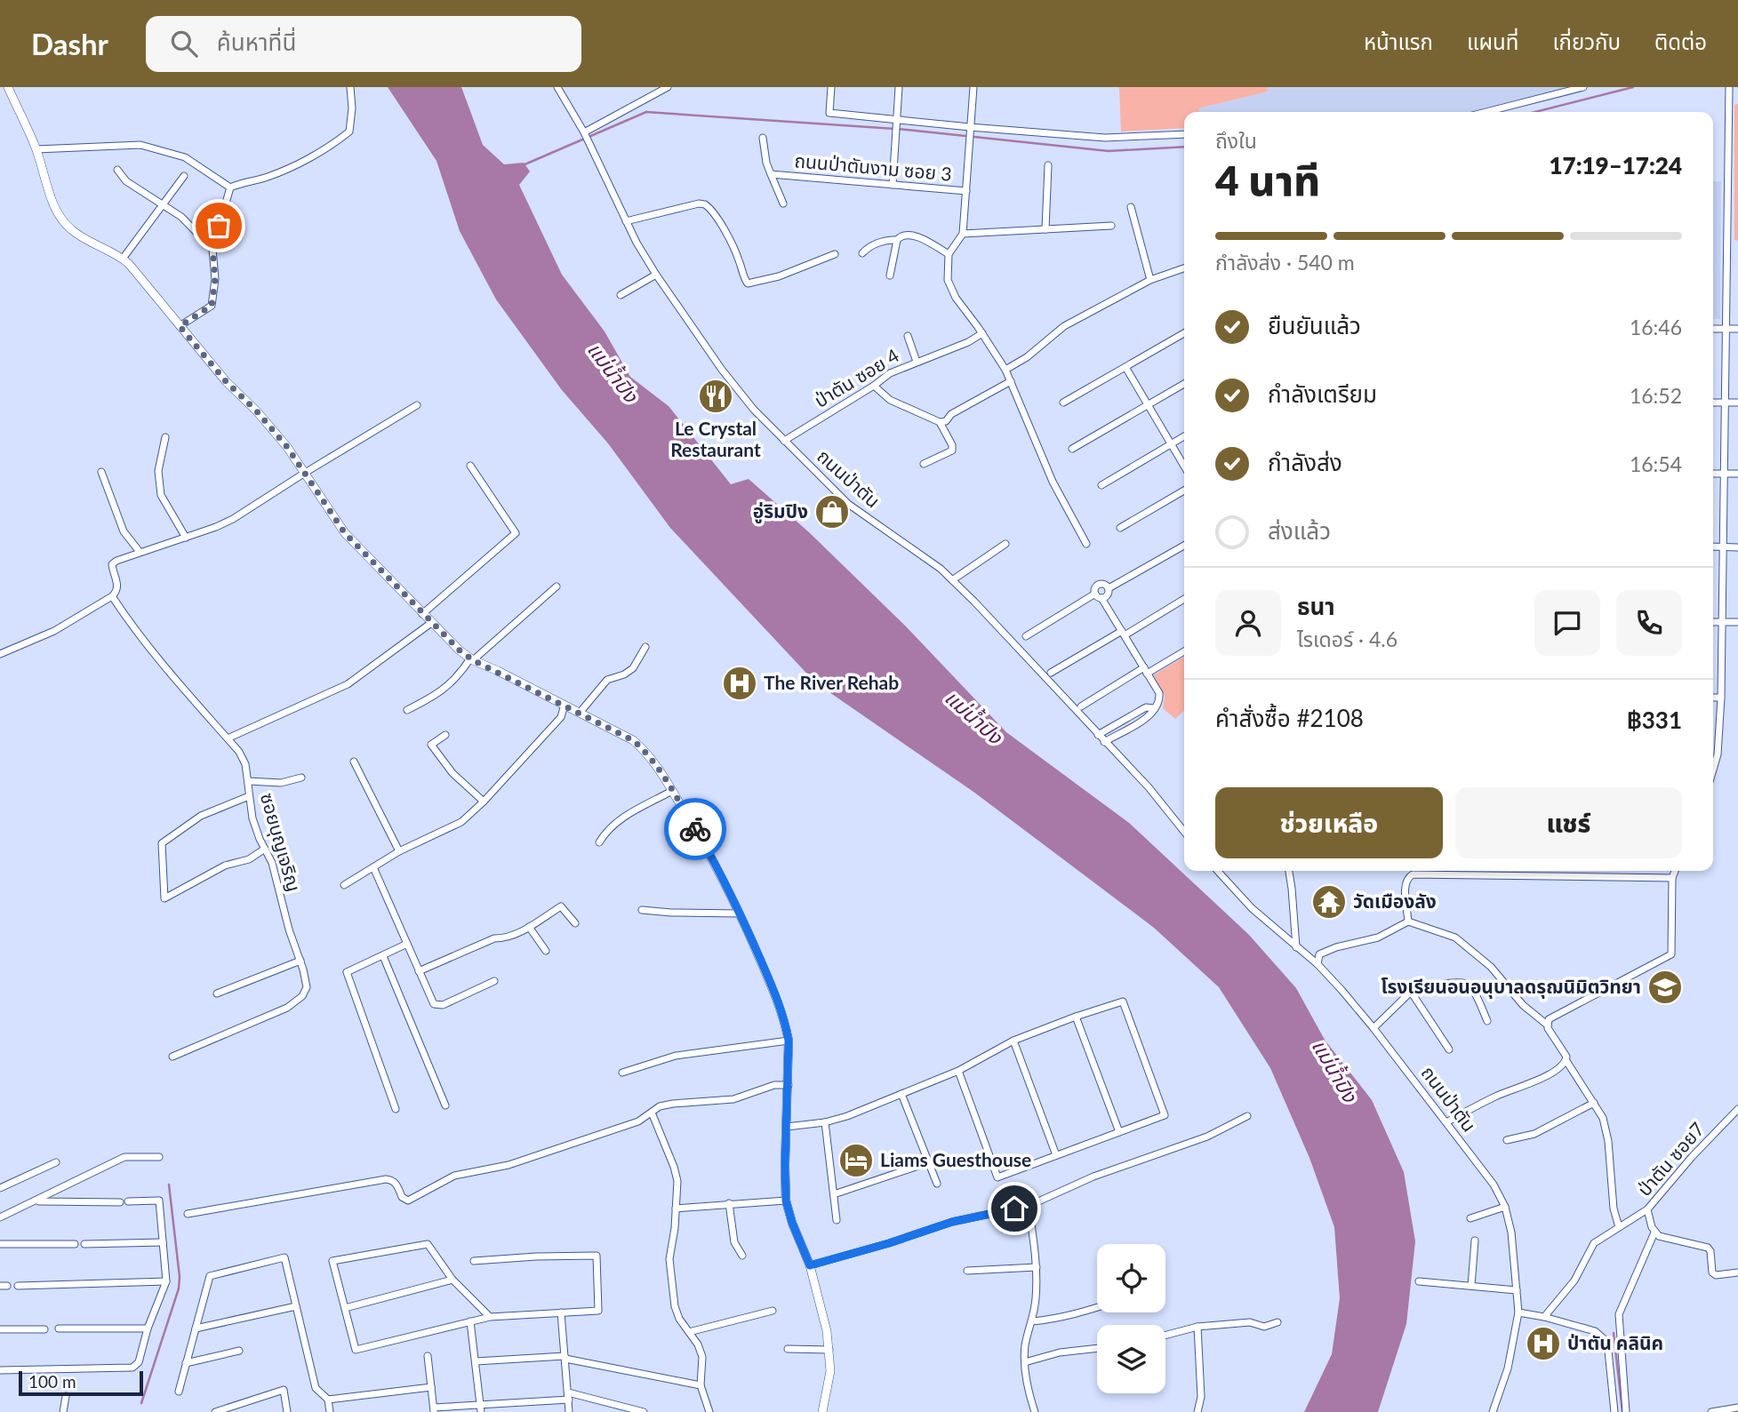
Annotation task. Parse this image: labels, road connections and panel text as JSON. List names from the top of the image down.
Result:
{
  "streets": {
    "street": [
      "ถนนป่าตันงาม ซอย 3",
      "ป่าตัน ซอย 4",
      "ถนนป่าตัน",
      "ซอยบุญเจริญ",
      "ป่าตัน ซอย7"
    ]
  },
  "crossings": [
    ["ป่าตัน ซอย 4", "ถนนป่าตัน"]
  ],
  "water": ["แม่น้ำปิง"],
  "places": {
    "restaurant": ["Le Crystal Restaurant"],
    "shop": ["อู่ริมปิง"],
    "hospital": ["The River Rehab", "ป่าตัน คลินิค"],
    "temple": ["วัดเมืองลัง"],
    "school or university": ["โรงเรียนอนอนุบาลดรุฌนิมิตวิทยา"],
    "hotel": ["Liams Guesthouse"]
  },
  "scale_bar": "100 m",
  "page": {
    "header": "Dashr",
    "search": "ค้นหาที่นี่",
    "nav": [
      "หน้าแรก",
      "แผนที่",
      "เกี่ยวกับ",
      "ติดต่อ"
    ],
    "heading": ["4 นาที", "ถึงใน", "17:19–17:24"],
    "panel": [
      "ธนา",
      "ไรเดอร์ · 4.6",
      "คำสั่งซื้อ #2108",
      "฿331"
    ],
    "bar": "กำลังส่ง · 540 m",
    "list": [
      ["ยืนยันแล้ว", "16:46"],
      ["กำลังเตรียม", "16:52"],
      ["กำลังส่ง", "16:54"],
      "ส่งแล้ว"
    ],
    "buttons": ["ช่วยเหลือ", "แชร์"],
    "scale": "100 m"
  }
}
